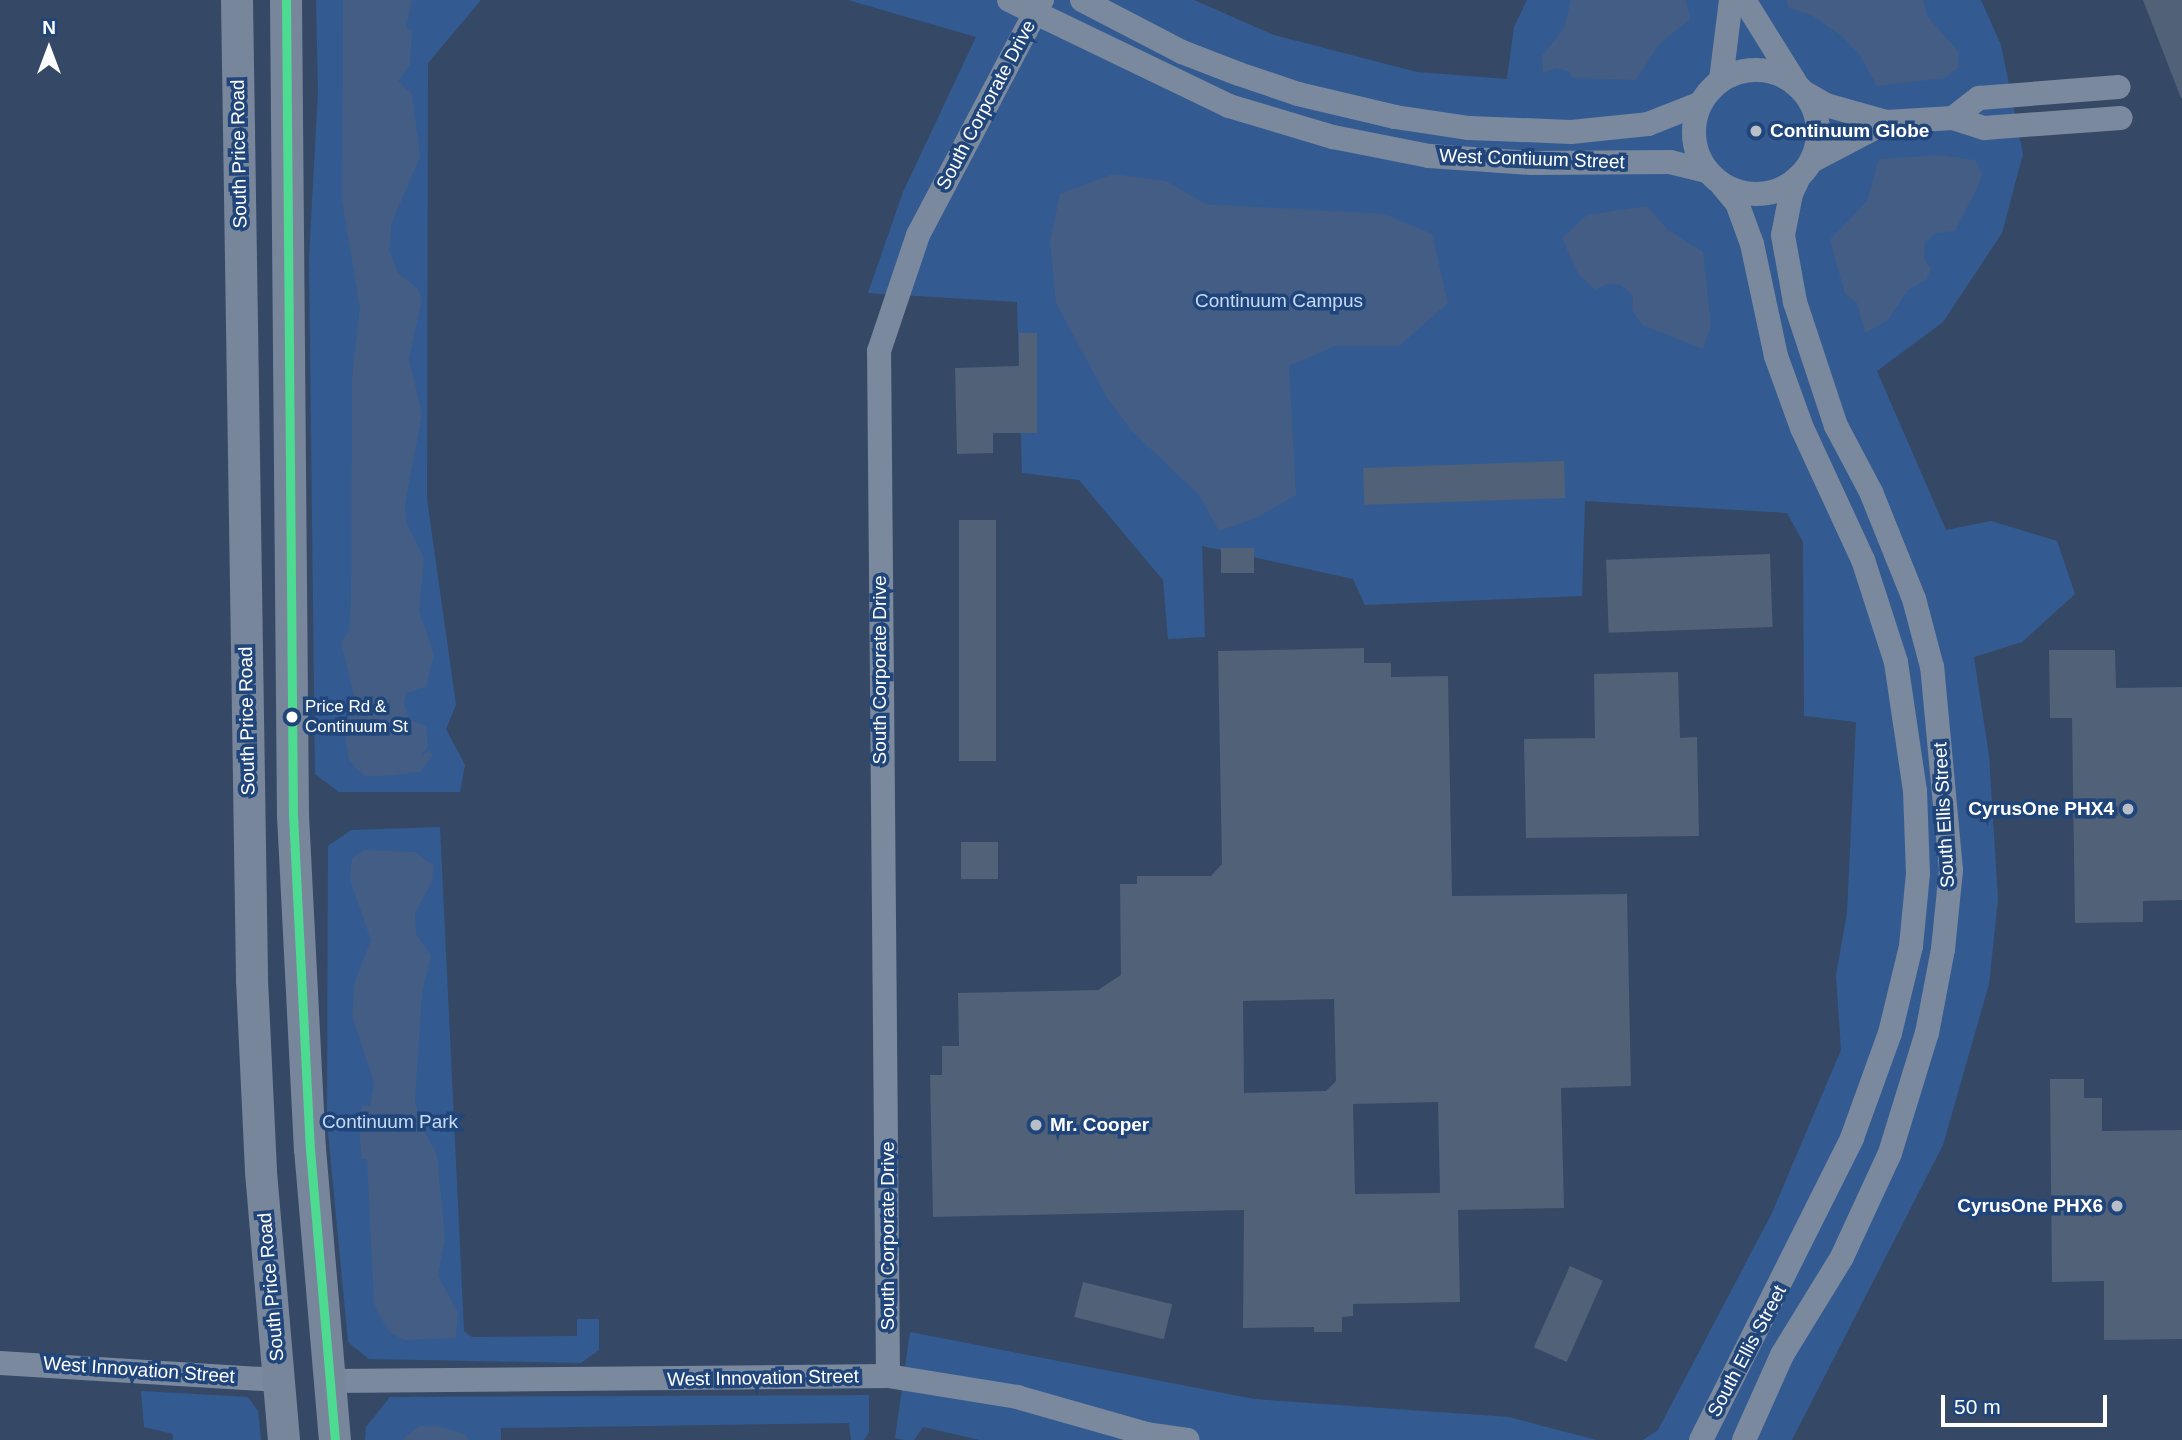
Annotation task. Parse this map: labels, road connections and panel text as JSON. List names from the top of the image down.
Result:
{
  "streets": {
    "main road": ["South Price Road"],
    "street": [
      "South Corporate Drive",
      "West Contiuum Street",
      "South Ellis Street",
      "West Innovation Street"
    ]
  },
  "crossings": [
    ["South Corporate Drive", "West Contiuum Street"],
    ["South Corporate Drive", "West Innovation Street"],
    ["South Price Road", "West Innovation Street"],
    ["West Contiuum Street", "South Ellis Street"]
  ],
  "parks": ["Continuum Campus", "Continuum Park"],
  "places": [
    "Continuum Globe",
    "Price Rd & Continuum St",
    "CyrusOne PHX4",
    "Mr. Cooper",
    "CyrusOne PHX6"
  ],
  "scale_bar": "50 m",
  "north": "top"
}
